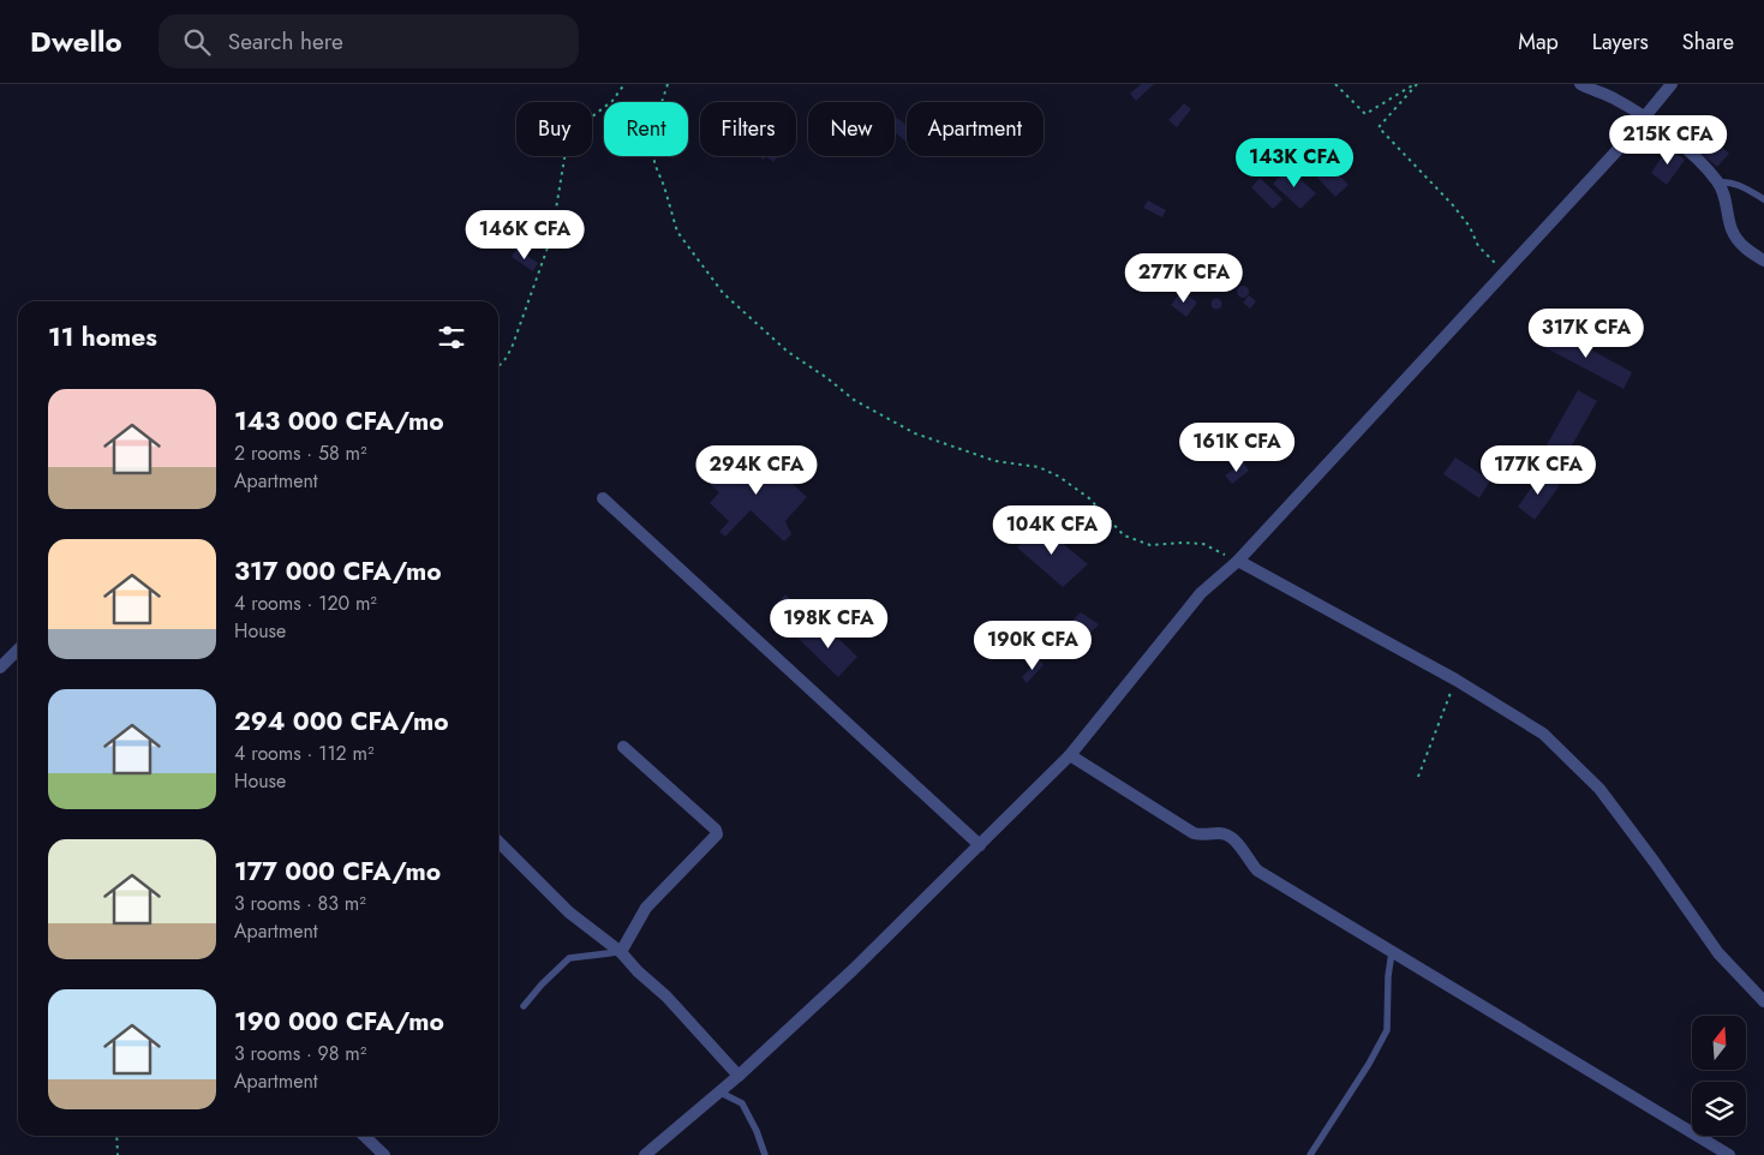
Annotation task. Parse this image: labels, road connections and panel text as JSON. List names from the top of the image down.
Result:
{
  "north": "top",
  "page": {
    "header": "Dwello",
    "search": "Search here",
    "nav": ["Map", "Layers", "Share"],
    "chip": [
      "Buy",
      "Rent",
      "Filters",
      "New",
      "Apartment"
    ],
    "price": [
      "215K CFA",
      "143K CFA",
      "146K CFA",
      "277K CFA",
      "317K CFA",
      "161K CFA",
      "294K CFA",
      "177K CFA",
      "104K CFA",
      "198K CFA",
      "190K CFA"
    ],
    "heading": "11 homes",
    "list": [
      {
        "name": "143 000 CFA/mo",
        "note": "2 rooms · 58 m² · Apartment"
      },
      {
        "name": "317 000 CFA/mo",
        "note": "4 rooms · 120 m² · House"
      },
      {
        "name": "294 000 CFA/mo",
        "note": "4 rooms · 112 m² · House"
      },
      {
        "name": "177 000 CFA/mo",
        "note": "3 rooms · 83 m² · Apartment"
      },
      {
        "name": "190 000 CFA/mo",
        "note": "3 rooms · 98 m² · Apartment"
      }
    ]
  }
}
